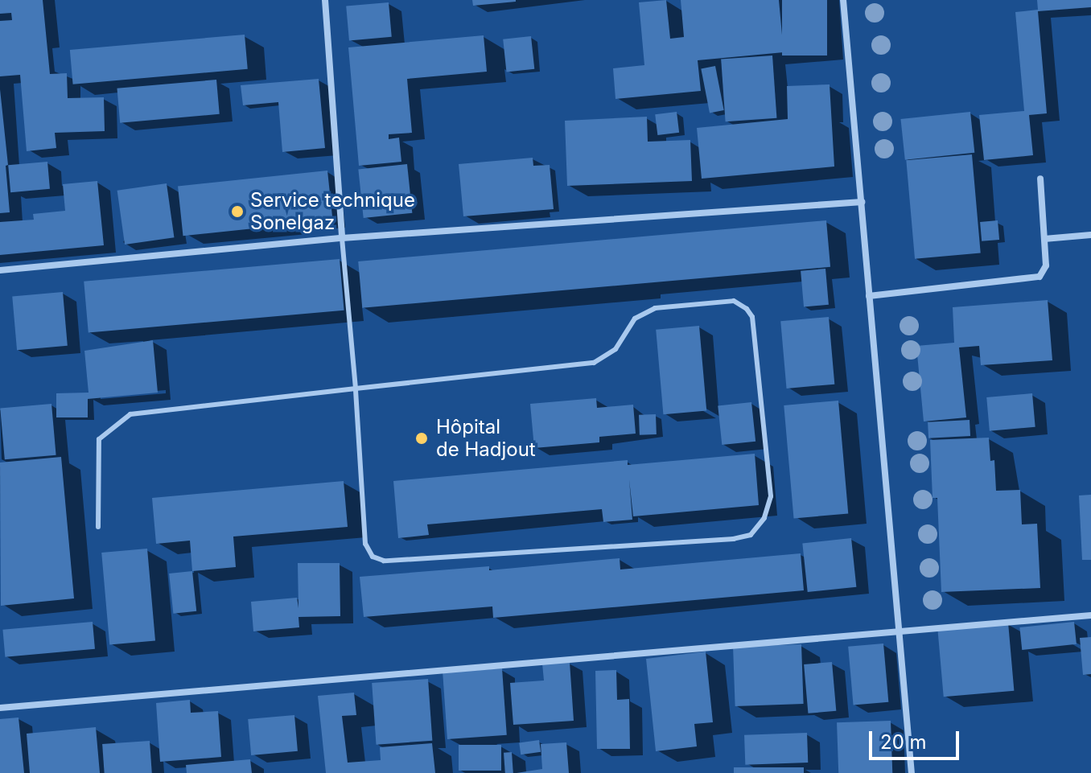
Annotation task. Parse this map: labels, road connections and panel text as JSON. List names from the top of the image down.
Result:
{
  "places": ["Service technique Sonelgaz", "Hôpital de Hadjout"],
  "scale_bar": "20 m"
}
